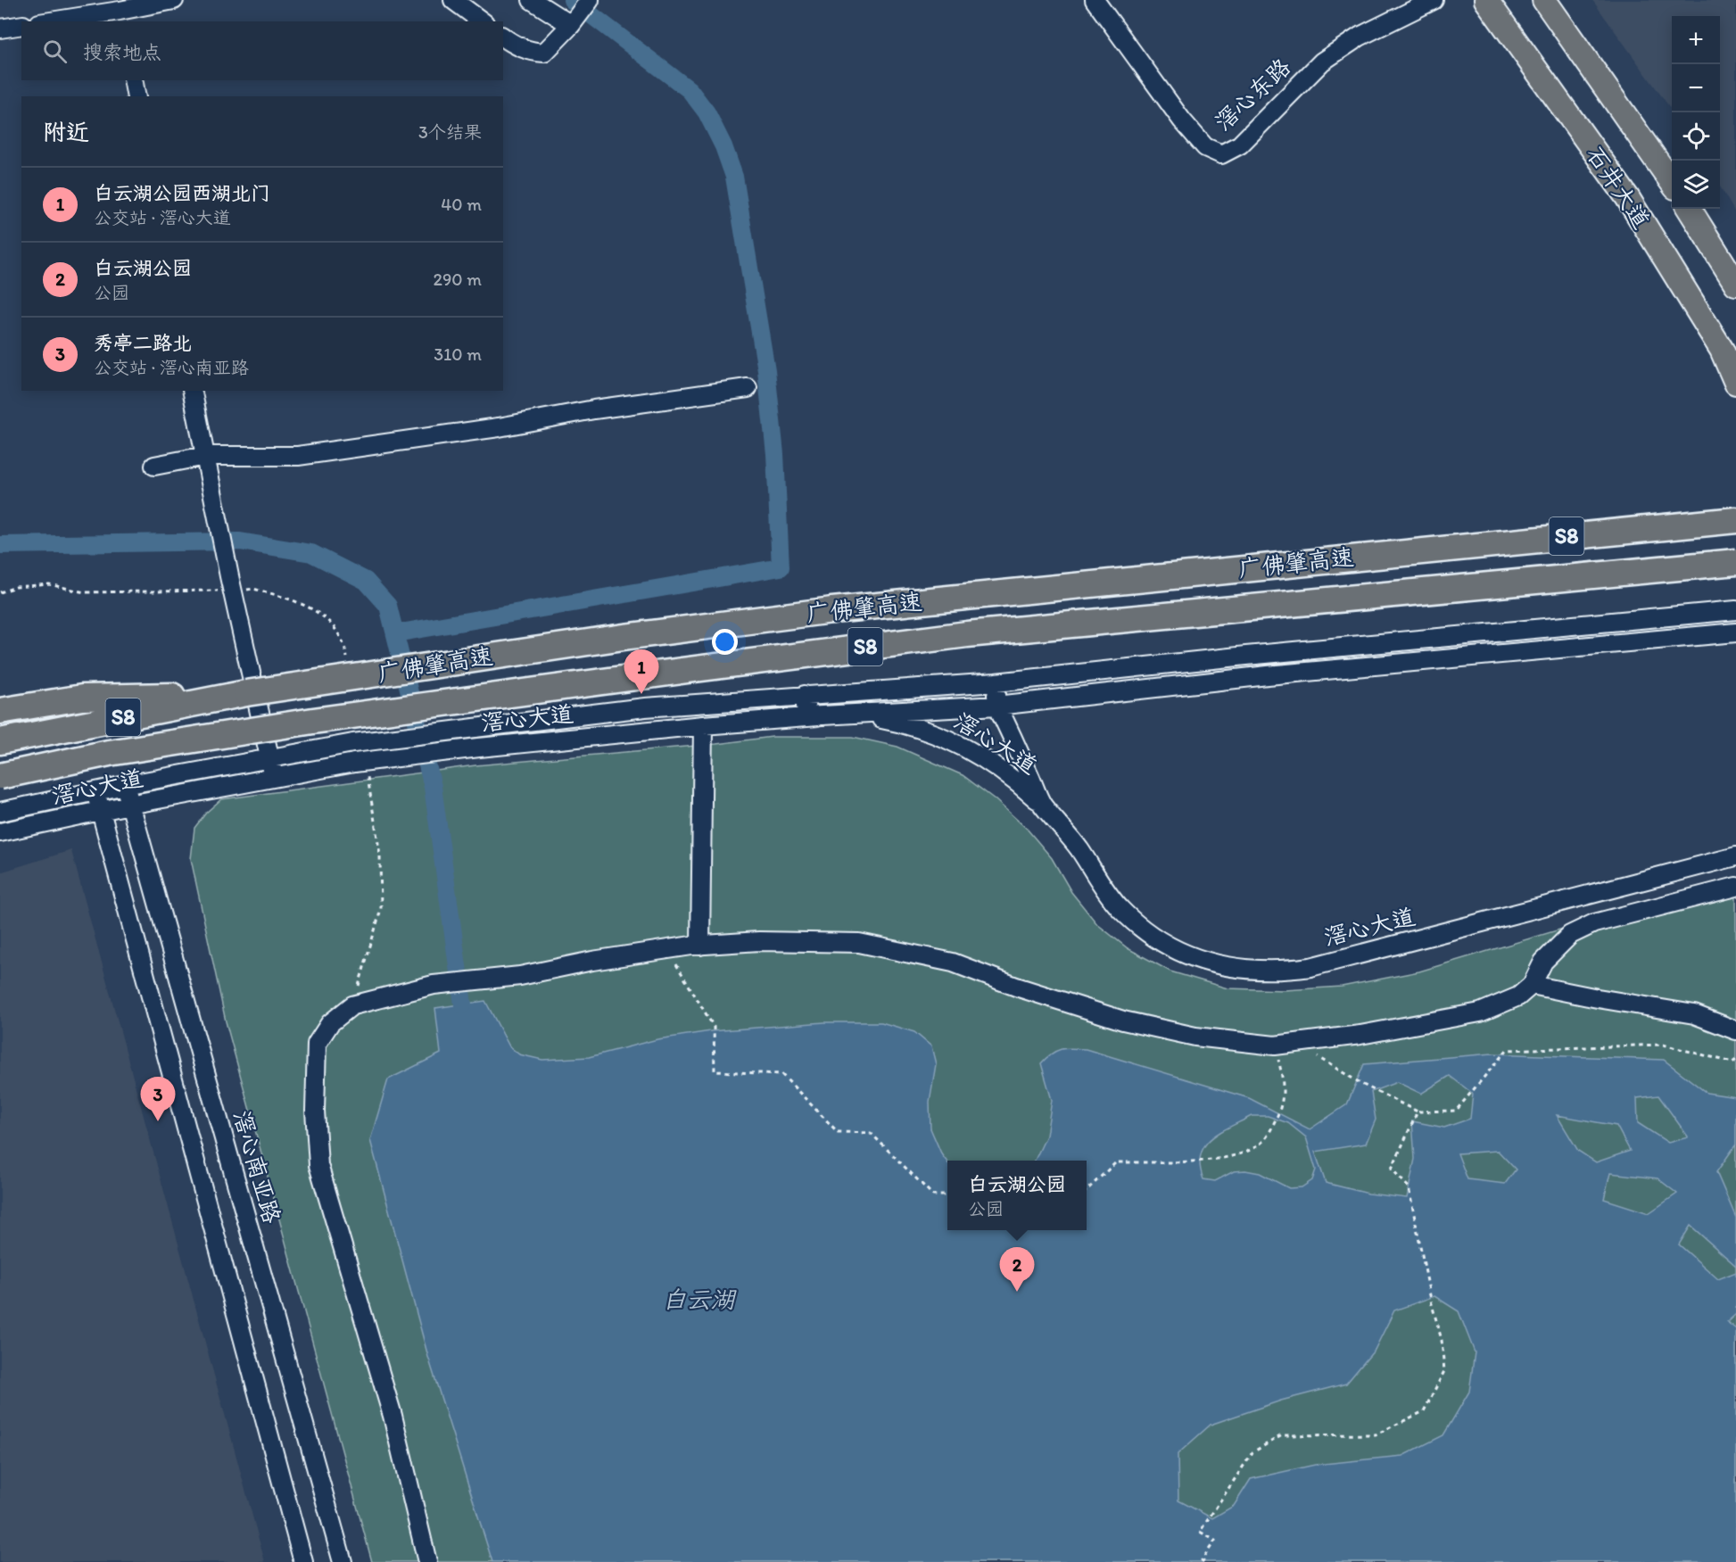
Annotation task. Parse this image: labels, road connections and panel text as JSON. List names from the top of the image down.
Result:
{
  "streets": {
    "highway": ["S8", "广佛肇高速"],
    "main road": ["石井大道"],
    "street": ["滘心东路", "滘心大道", "滘心南亚路"]
  },
  "crossings": [
    ["滘心大道", "滘心南亚路"]
  ],
  "water": ["白云湖"],
  "page": {
    "map_buttons": ["+", "−"],
    "search": "搜索地点",
    "heading": ["附近", "3个结果"],
    "list": [
      {
        "mark": "1",
        "name": "白云湖公园西湖北门",
        "note": "公交站 · 滘心大道",
        "value": "40 m"
      },
      {
        "mark": "2",
        "name": "白云湖公园",
        "note": "公园",
        "value": "290 m"
      },
      {
        "mark": "3",
        "name": "秀亭二路北",
        "note": "公交站 · 滘心南亚路",
        "value": "310 m"
      }
    ],
    "pins": ["1", "3", "2"],
    "popup": ["白云湖公园", "公园"]
  }
}
